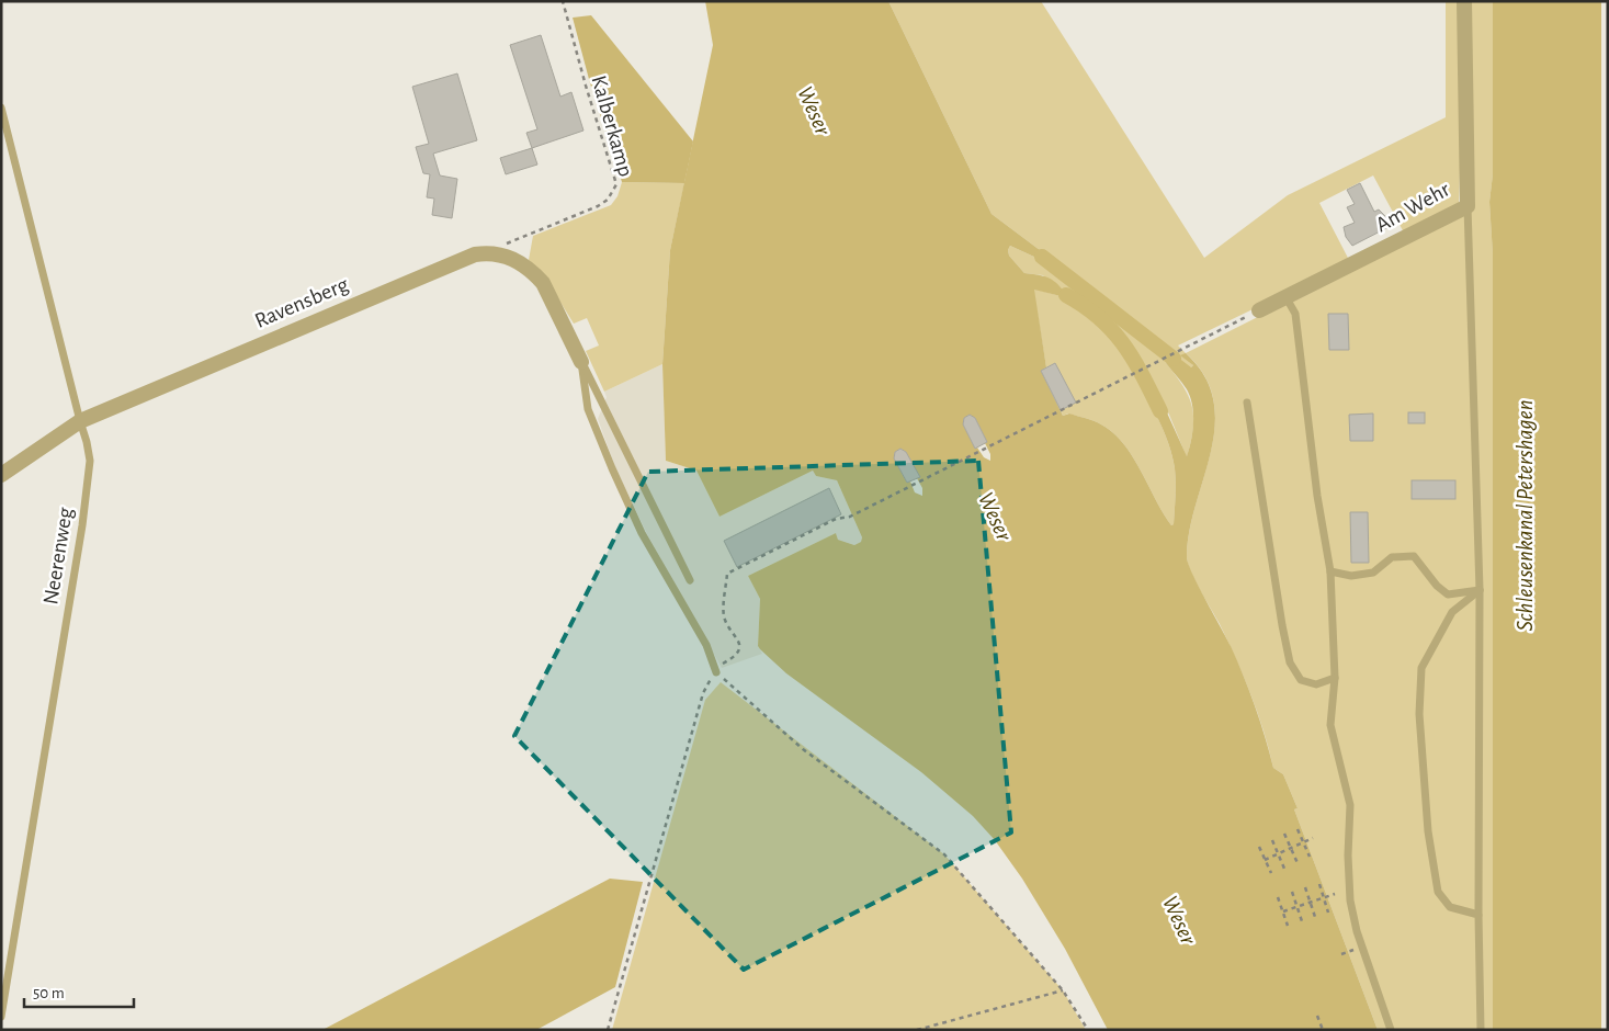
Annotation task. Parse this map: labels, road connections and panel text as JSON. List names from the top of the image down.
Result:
{
  "streets": {
    "street": ["Am Wehr", "Ravensberg"],
    "lane": ["Neerenweg"],
    "path": ["Kalberkamp"]
  },
  "crossings": [
    ["Kalberkamp", "Ravensberg"],
    ["Ravensberg", "Neerenweg"]
  ],
  "water": ["Weser", "Schleusenkanal Petershagen"],
  "scale_bar": "50 m"
}
